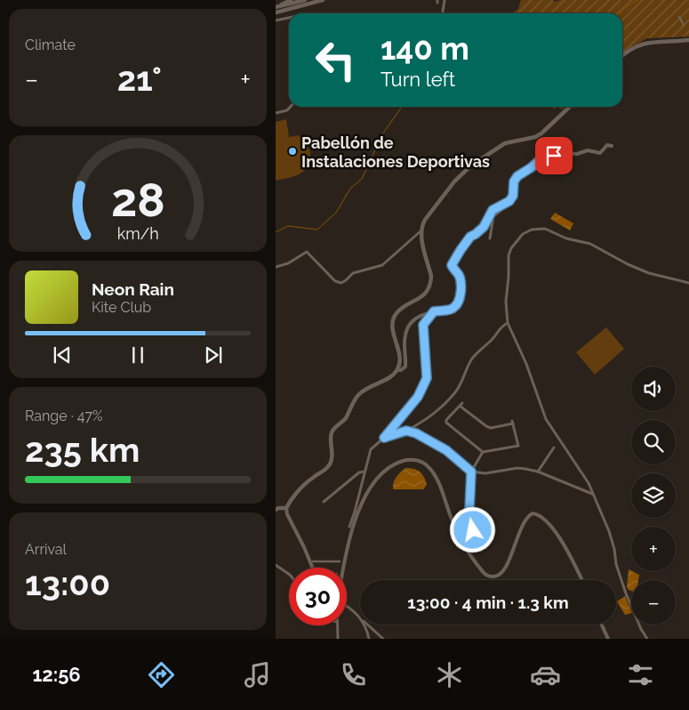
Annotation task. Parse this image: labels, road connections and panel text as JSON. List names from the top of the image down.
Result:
{
  "places": ["Pabellón de Instalaciones Deportivas"],
  "page": {
    "tile": [
      "Climate",
      ["Range · 47%", "235 km"],
      ["Arrival", "13:00"]
    ],
    "turn": ["140 m", "Turn left"],
    "heat": ["−", "21°", "+"],
    "song": ["Neon Rain", "Kite Club"],
    "map_buttons": ["+", "−"],
    "limit": "30",
    "trip": "13:00 · 4 min · 1.3 km",
    "tabs": "12:56",
    "gauge": ["28", "km/h"]
  }
}
